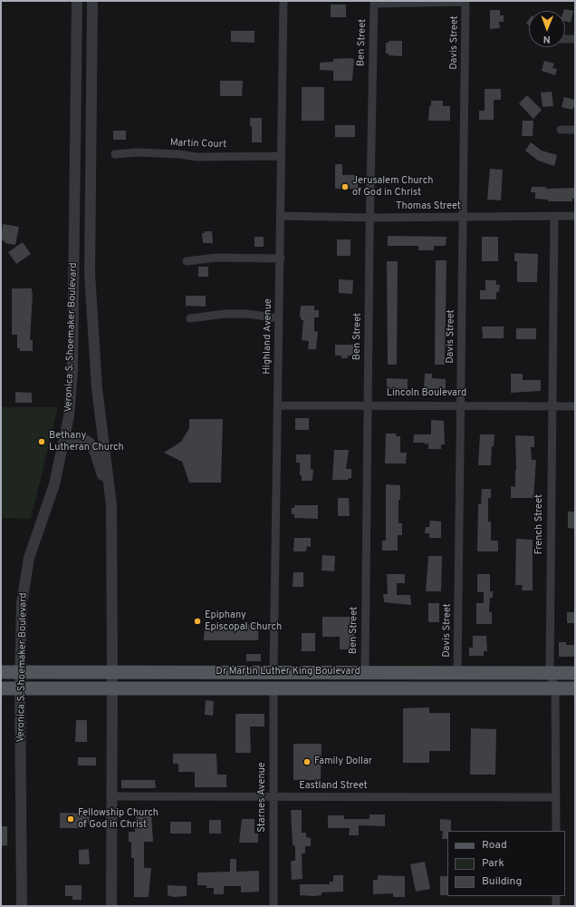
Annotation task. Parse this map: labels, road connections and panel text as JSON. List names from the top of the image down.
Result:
{
  "streets": {
    "main road": ["Dr Martin Luther King Boulevard"],
    "street": [
      "Ben Street",
      "Davis Street",
      "Martin Court",
      "Thomas Street",
      "Highland Avenue",
      "Veronica S. Shoemaker Boulevard",
      "Lincoln Boulevard",
      "French Street",
      "Eastland Street",
      "Starnes Avenue"
    ]
  },
  "crossings": [
    ["Ben Street", "Thomas Street"],
    ["Ben Street", "Lincoln Boulevard"],
    ["Ben Street", "Dr Martin Luther King Boulevard"],
    ["Davis Street", "Thomas Street"],
    ["Davis Street", "Lincoln Boulevard"],
    ["Davis Street", "Dr Martin Luther King Boulevard"],
    ["Martin Court", "Highland Avenue"],
    ["Thomas Street", "Highland Avenue"],
    ["Thomas Street", "French Street"],
    ["Highland Avenue", "Lincoln Boulevard"],
    ["Highland Avenue", "Dr Martin Luther King Boulevard"],
    ["Veronica S. Shoemaker Boulevard", "Dr Martin Luther King Boulevard"],
    ["Veronica S. Shoemaker Boulevard", "Eastland Street"],
    ["Lincoln Boulevard", "French Street"],
    ["French Street", "Dr Martin Luther King Boulevard"],
    ["French Street", "Eastland Street"],
    ["Dr Martin Luther King Boulevard", "Starnes Avenue"],
    ["Eastland Street", "Starnes Avenue"]
  ],
  "places": [
    "Jerusalem Church of God in Christ",
    "Bethany Lutheran Church",
    "Epiphany Episcopal Church",
    "Family Dollar",
    "Fellowship Church of God in Christ"
  ],
  "legend": ["Road", "Park", "Building"],
  "north": "bottom"
}
